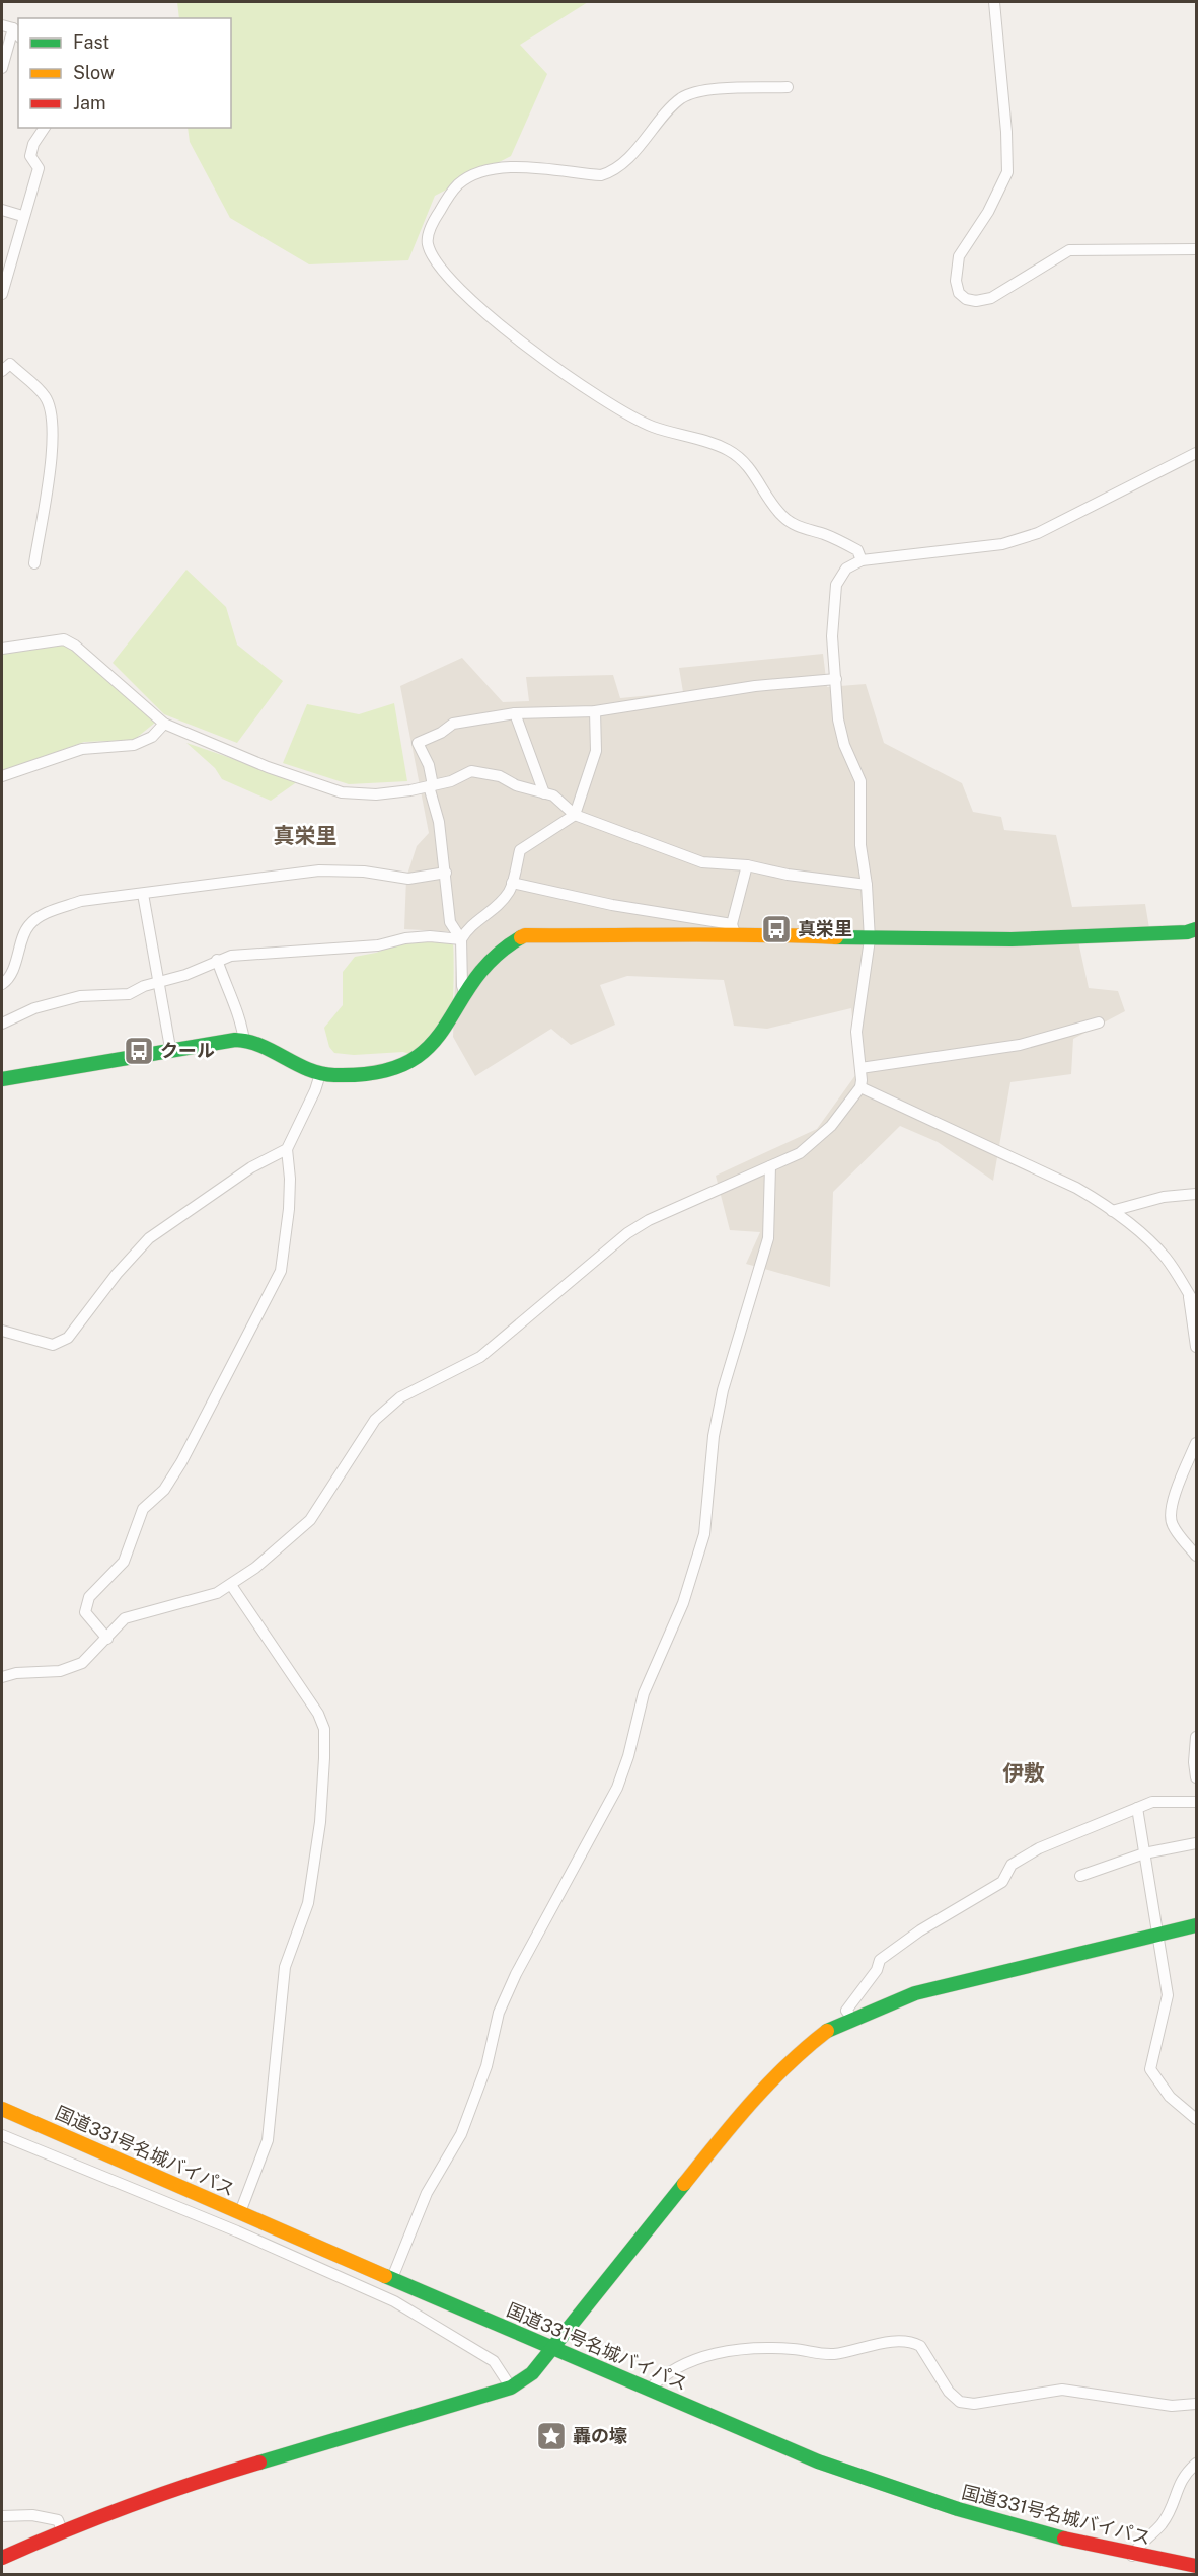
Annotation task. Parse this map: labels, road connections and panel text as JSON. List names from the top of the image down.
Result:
{
  "streets": {
    "main road": ["国道331号名城バイパス"]
  },
  "districts": ["真栄里", "伊敷"],
  "places": {
    "bus stop": ["真栄里", "クール"],
    "place": ["轟の壕"]
  },
  "legend": ["Fast", "Slow", "Jam"]
}
